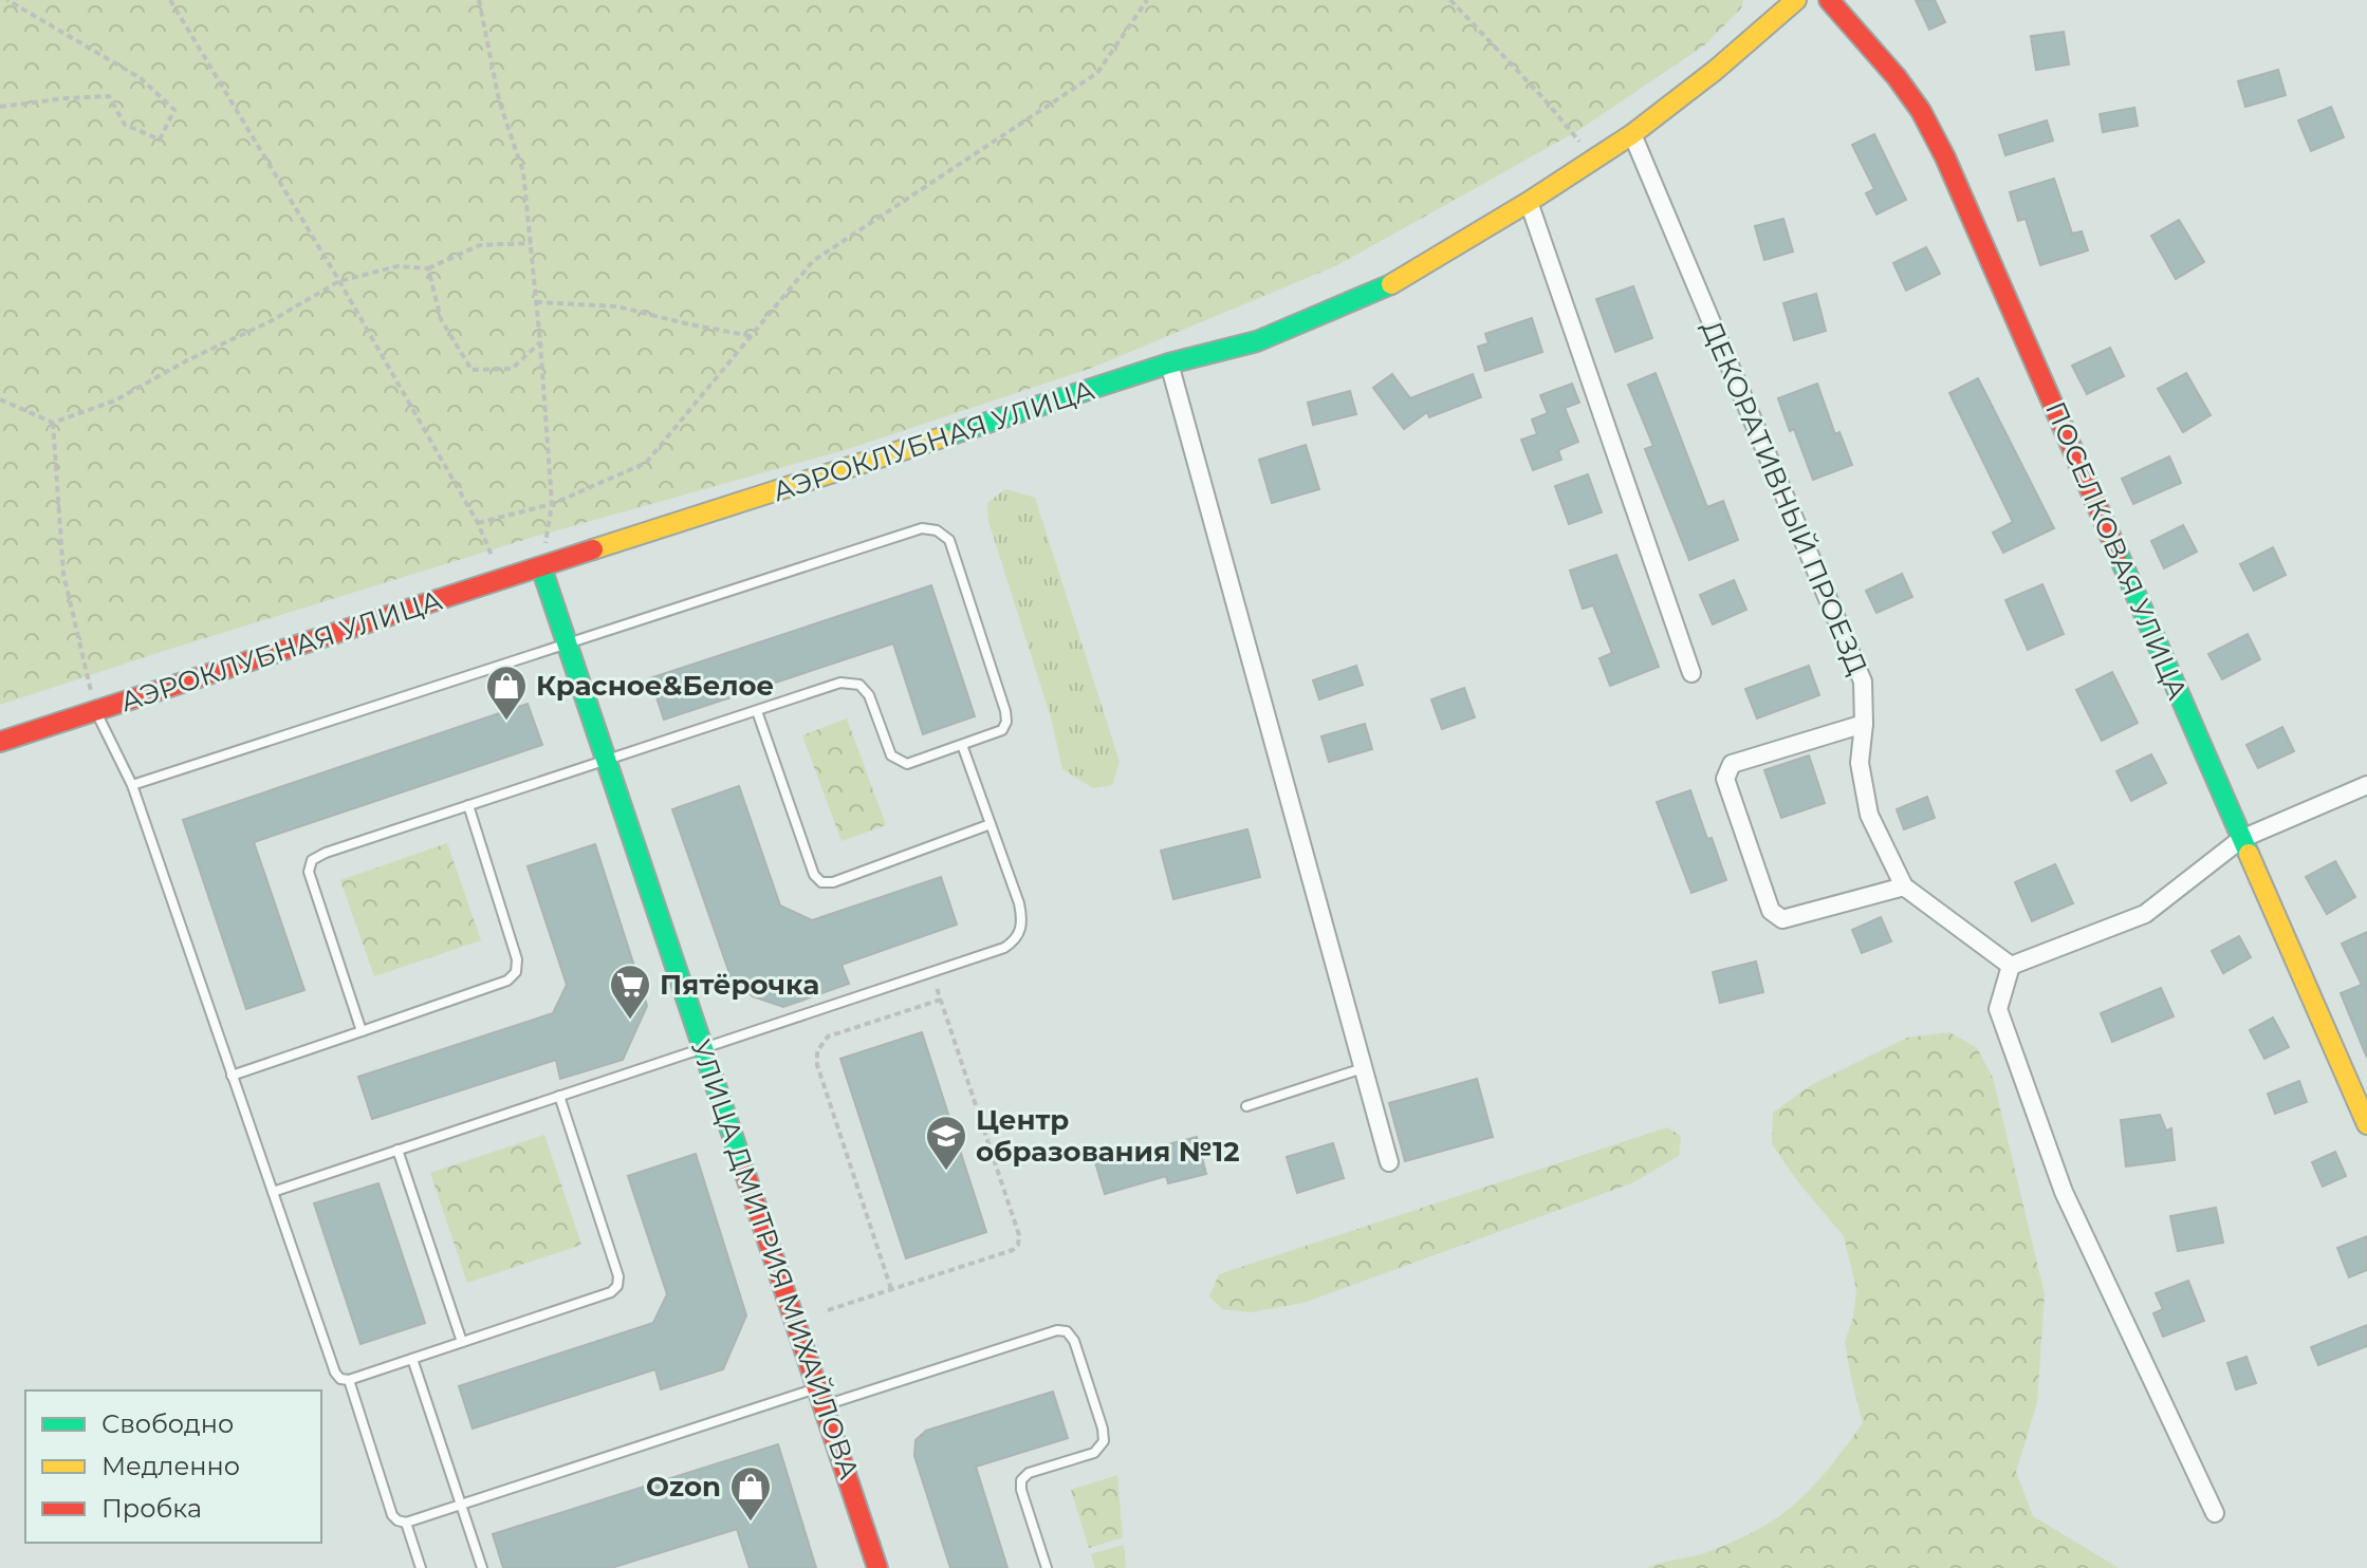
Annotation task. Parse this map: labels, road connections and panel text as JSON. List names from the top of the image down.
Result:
{
  "streets": {
    "street": [
      "АЭРОКЛУБНАЯ УЛИЦА",
      "ДЕКОРАТИВНЫЙ ПРОЕЗД",
      "ПОСЕЛКОВАЯ УЛИЦА",
      "УЛИЦА ДМИТРИЯ МИХАЙЛОВА"
    ]
  },
  "crossings": [
    ["АЭРОКЛУБНАЯ УЛИЦА", "ДЕКОРАТИВНЫЙ ПРОЕЗД"],
    ["АЭРОКЛУБНАЯ УЛИЦА", "УЛИЦА ДМИТРИЯ МИХАЙЛОВА"]
  ],
  "places": {
    "shop": ["Красное&Белое", "Ozon"],
    "supermarket": ["Пятёрочка"],
    "school or university": ["Центр образования №12"]
  },
  "legend": ["Свободно", "Медленно", "Пробка"]
}
